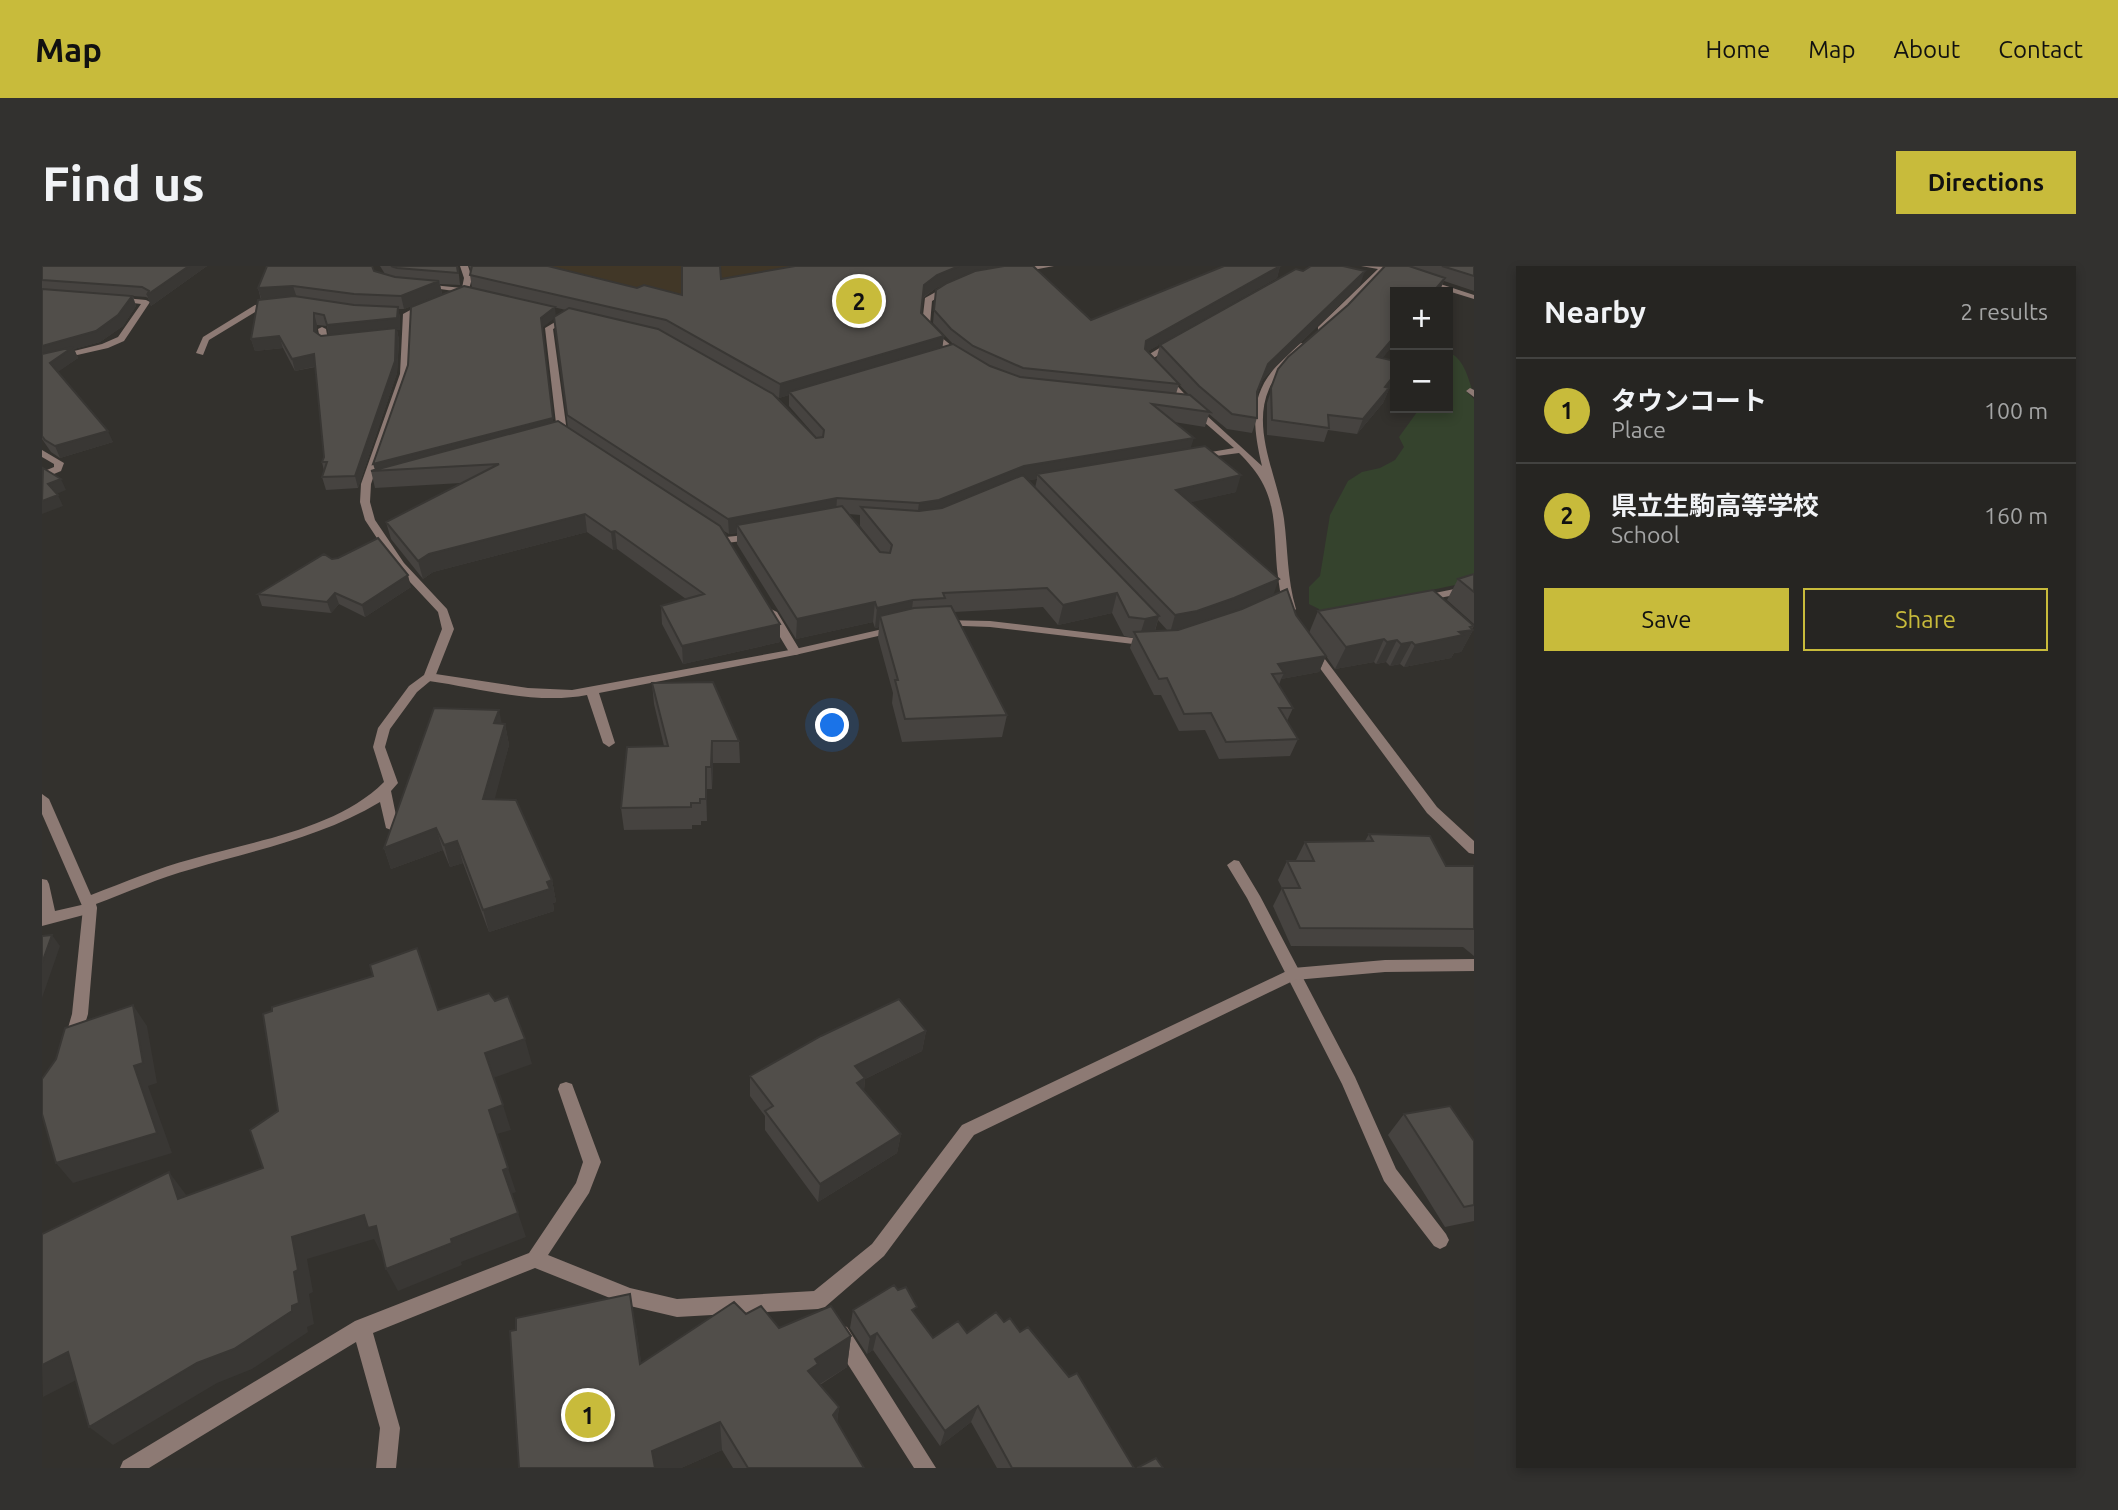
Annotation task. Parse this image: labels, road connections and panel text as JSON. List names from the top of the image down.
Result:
{
  "page": {
    "header": "Map",
    "nav": [
      "Home",
      "Map",
      "About",
      "Contact"
    ],
    "buttons": [
      "Directions",
      ["Save", "Share"]
    ],
    "title": "Find us",
    "heading": ["Nearby", "2 results"],
    "pins": ["2", "1"],
    "map_buttons": ["+", "−"],
    "list": [
      {
        "mark": "1",
        "name": "タウンコート",
        "note": "Place",
        "value": "100 m"
      },
      {
        "mark": "2",
        "name": "県立生駒高等学校",
        "note": "School",
        "value": "160 m"
      }
    ]
  }
}
